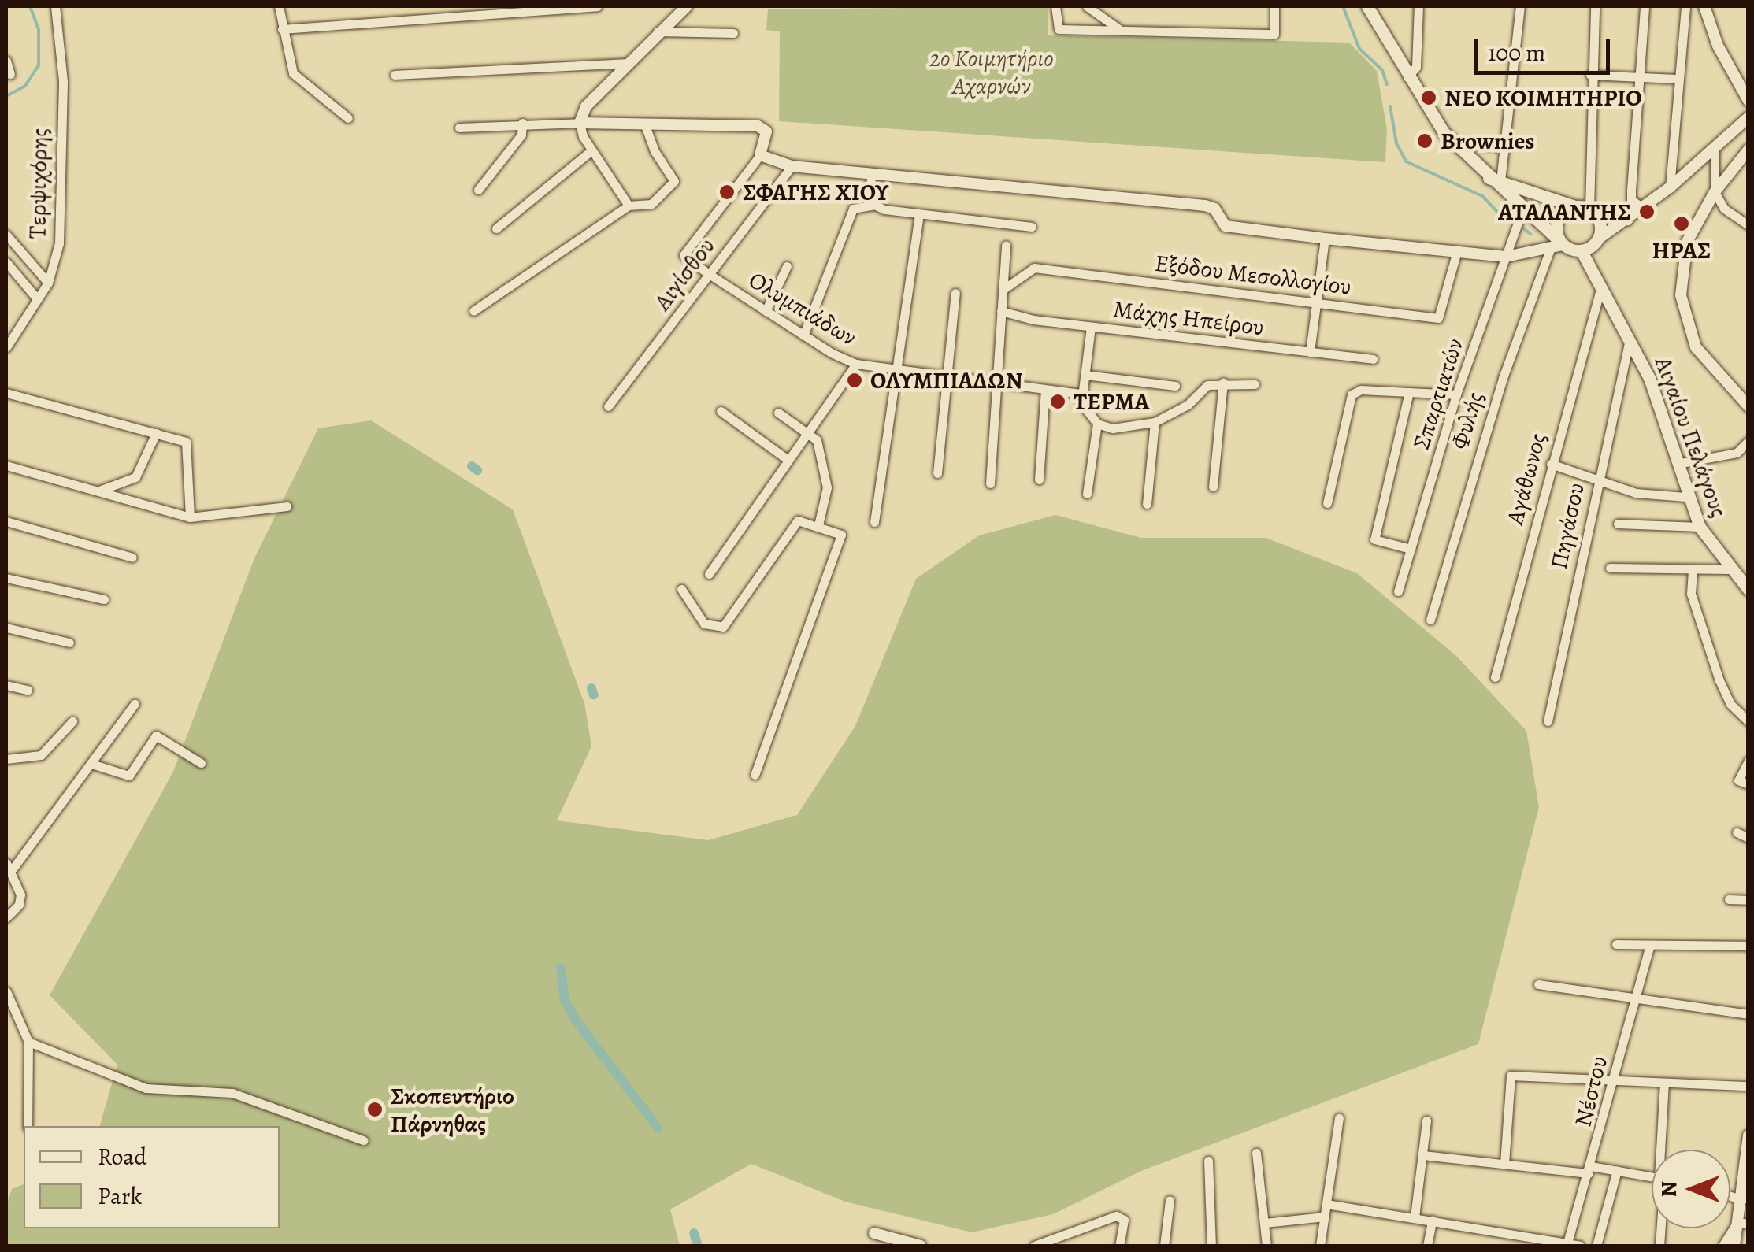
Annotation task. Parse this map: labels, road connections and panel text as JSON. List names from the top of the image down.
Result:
{
  "streets": {
    "main road": ["Αιγαίου Πελάγους"],
    "street": [
      "Τερψιχόρης",
      "Αιγίσθου",
      "Εξόδου Μεσολλογίου",
      "Ολυμπιάδων",
      "Μάχης Ηπείρου",
      "Σπαρτιατών",
      "Φυλής",
      "Αγάθωνος",
      "Πηγάσου",
      "Νέστου"
    ]
  },
  "crossings": [
    ["Αιγίσθου", "Ολυμπιάδων"],
    ["Φυλής", "Αιγαίου Πελάγους"],
    ["Αιγαίου Πελάγους", "Αγάθωνος"],
    ["Αιγαίου Πελάγους", "Πηγάσου"]
  ],
  "parks": ["2ο Κοιμητήριο Αχαρνών"],
  "places": [
    "ΝΕΟ ΚΟΙΜΗΤΗΡΙΟ",
    "Brownies",
    "ΣΦΑΓΗΣ ΧΙΟΥ",
    "ΑΤΑΛΑΝΤΗΣ",
    "ΗΡΑΣ",
    "ΟΛΥΜΠΙΑΔΩΝ",
    "ΤΕΡΜΑ",
    "Σκοπευτήριο Πάρνηθας"
  ],
  "legend": ["Road", "Park"],
  "scale_bar": "100 m",
  "north": "left"
}
